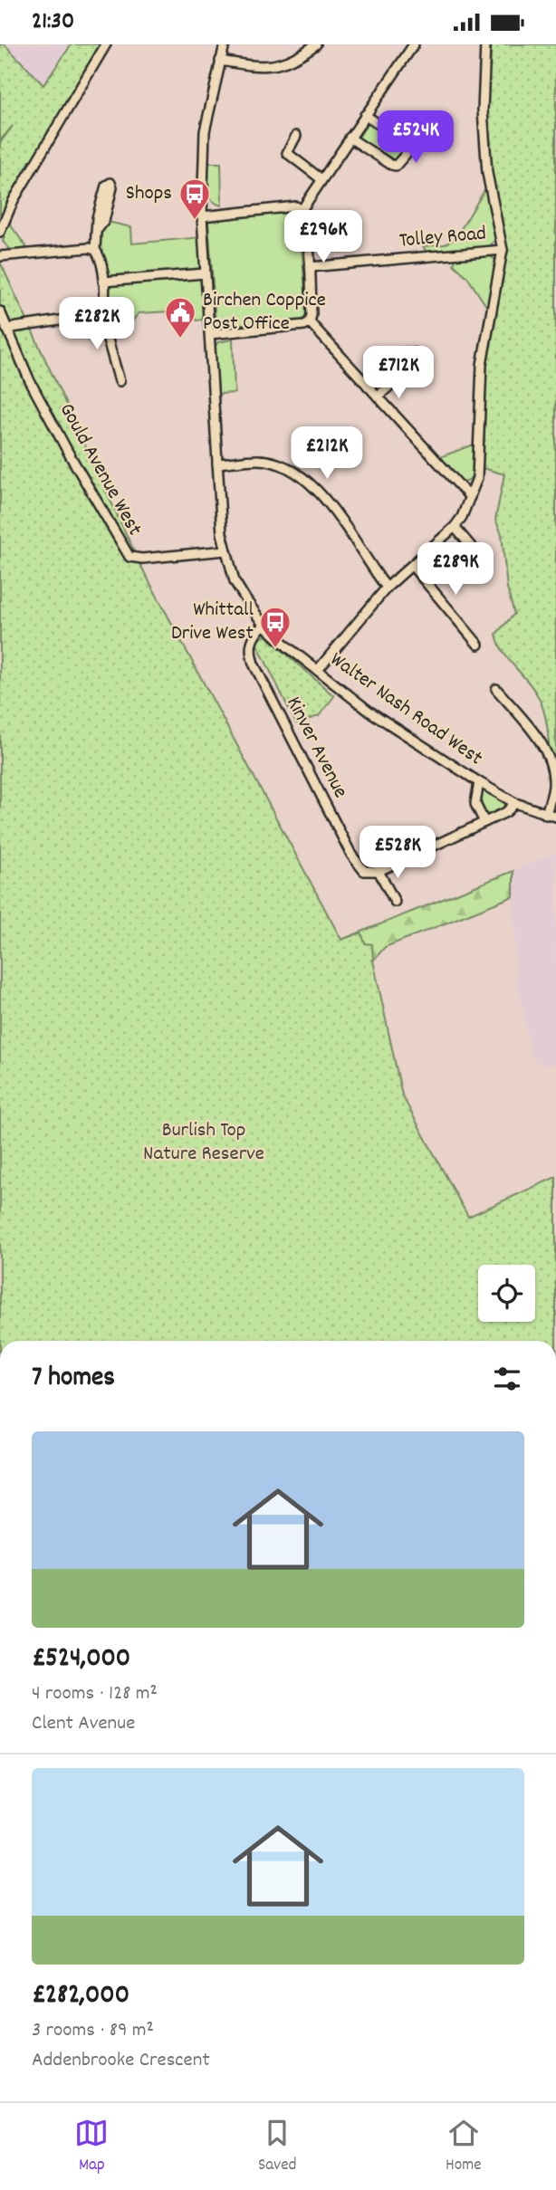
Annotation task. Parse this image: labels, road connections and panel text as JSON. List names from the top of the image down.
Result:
{
  "streets": {
    "street": [
      "Tolley Road",
      "Gould Avenue West",
      "Walter Nash Road West",
      "Kinver Avenue"
    ]
  },
  "crossings": [
    ["Gould Avenue West", "Walter Nash Road West"],
    ["Walter Nash Road West", "Kinver Avenue"]
  ],
  "parks": ["Burlish Top Nature Reserve"],
  "places": {
    "bus stop": ["Shops", "Whittall Drive West"],
    "public building": ["Birchen Coppice Post Office"]
  },
  "page": {
    "status": "21:30",
    "price": [
      "£524K",
      "£296K",
      "£282K",
      "£712K",
      "£212K",
      "£289K",
      "£528K"
    ],
    "heading": "7 homes",
    "list": [
      {
        "name": "£524,000",
        "note": "4 rooms · 128 m² · Clent Avenue"
      },
      {
        "name": "£282,000",
        "note": "3 rooms · 89 m² · Addenbrooke Crescent"
      }
    ],
    "tabs": ["Map", "Saved", "Home"]
  }
}
